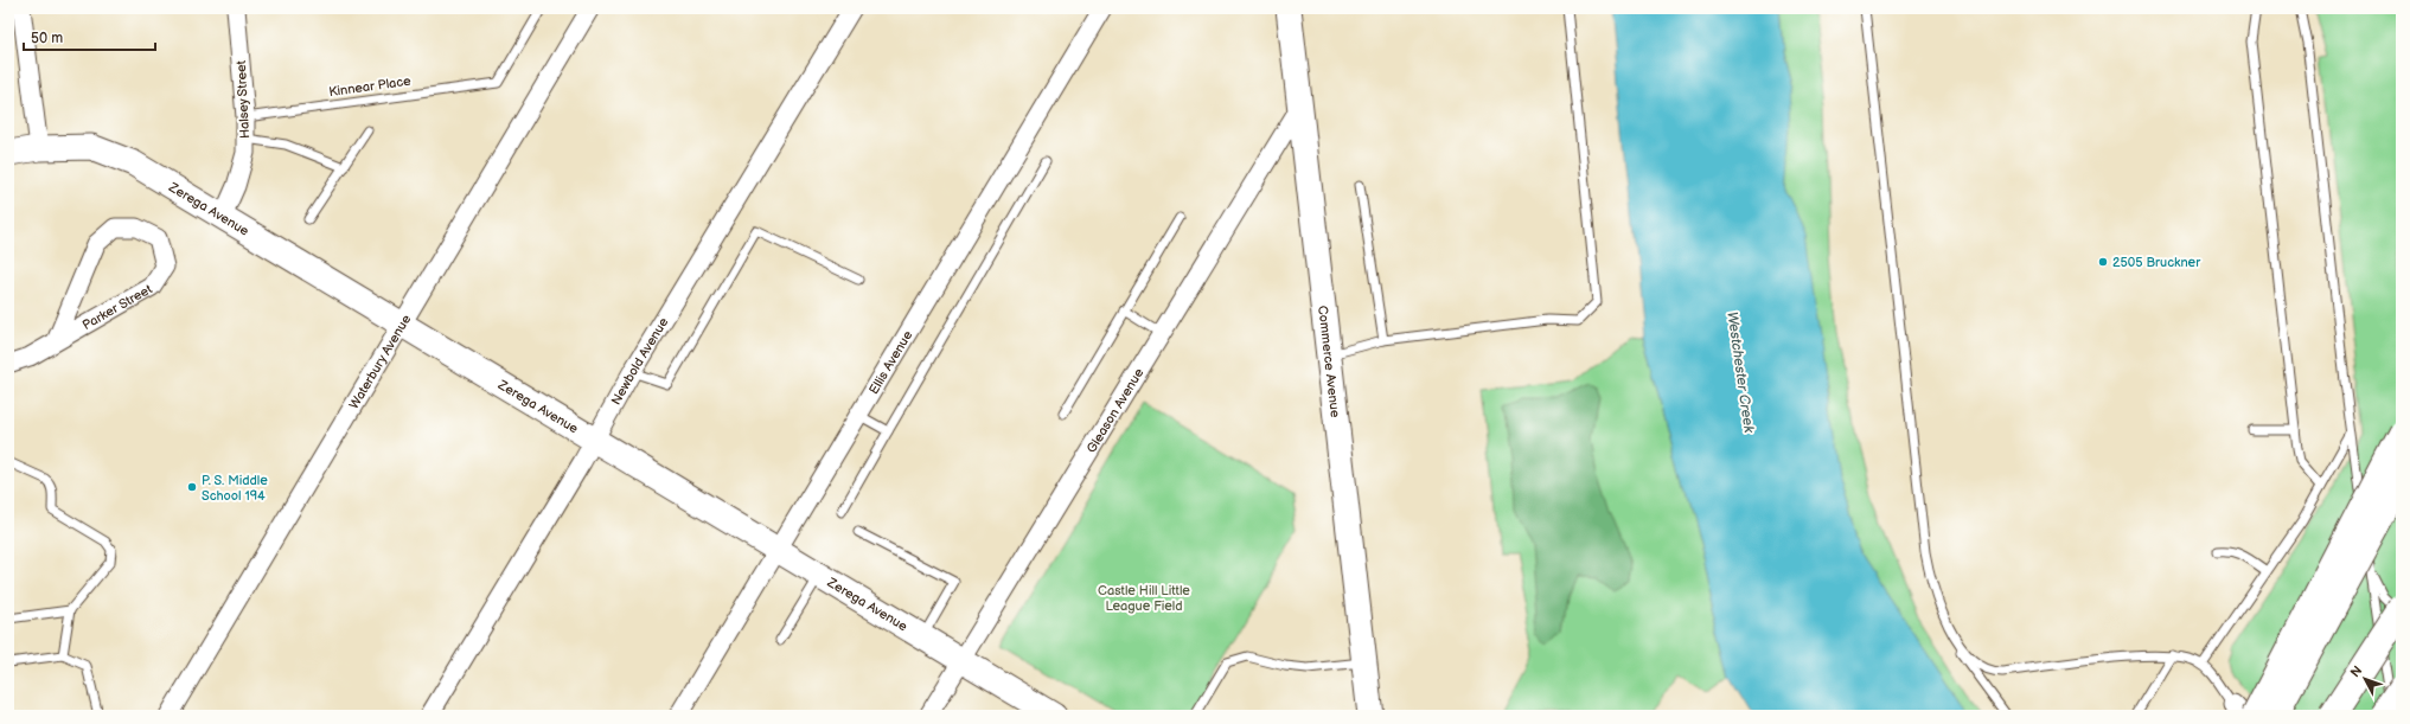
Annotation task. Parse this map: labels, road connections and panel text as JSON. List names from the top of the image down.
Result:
{
  "streets": {
    "main road": ["Zerega Avenue", "Commerce Avenue"],
    "street": [
      "Halsey Street",
      "Parker Street",
      "Waterbury Avenue",
      "Newbold Avenue",
      "Ellis Avenue",
      "Gleason Avenue"
    ],
    "lane": ["Kinnear Place"]
  },
  "crossings": [
    ["Kinnear Place", "Halsey Street"],
    ["Halsey Street", "Zerega Avenue"],
    ["Zerega Avenue", "Waterbury Avenue"],
    ["Zerega Avenue", "Newbold Avenue"],
    ["Zerega Avenue", "Ellis Avenue"],
    ["Zerega Avenue", "Gleason Avenue"],
    ["Commerce Avenue", "Gleason Avenue"]
  ],
  "water": ["Westchester Creek"],
  "parks": ["Castle Hill Little League Field"],
  "places": ["2505 Bruckner", "P. S. Middle School 194"],
  "scale_bar": "50 m",
  "north": "top left"
}
